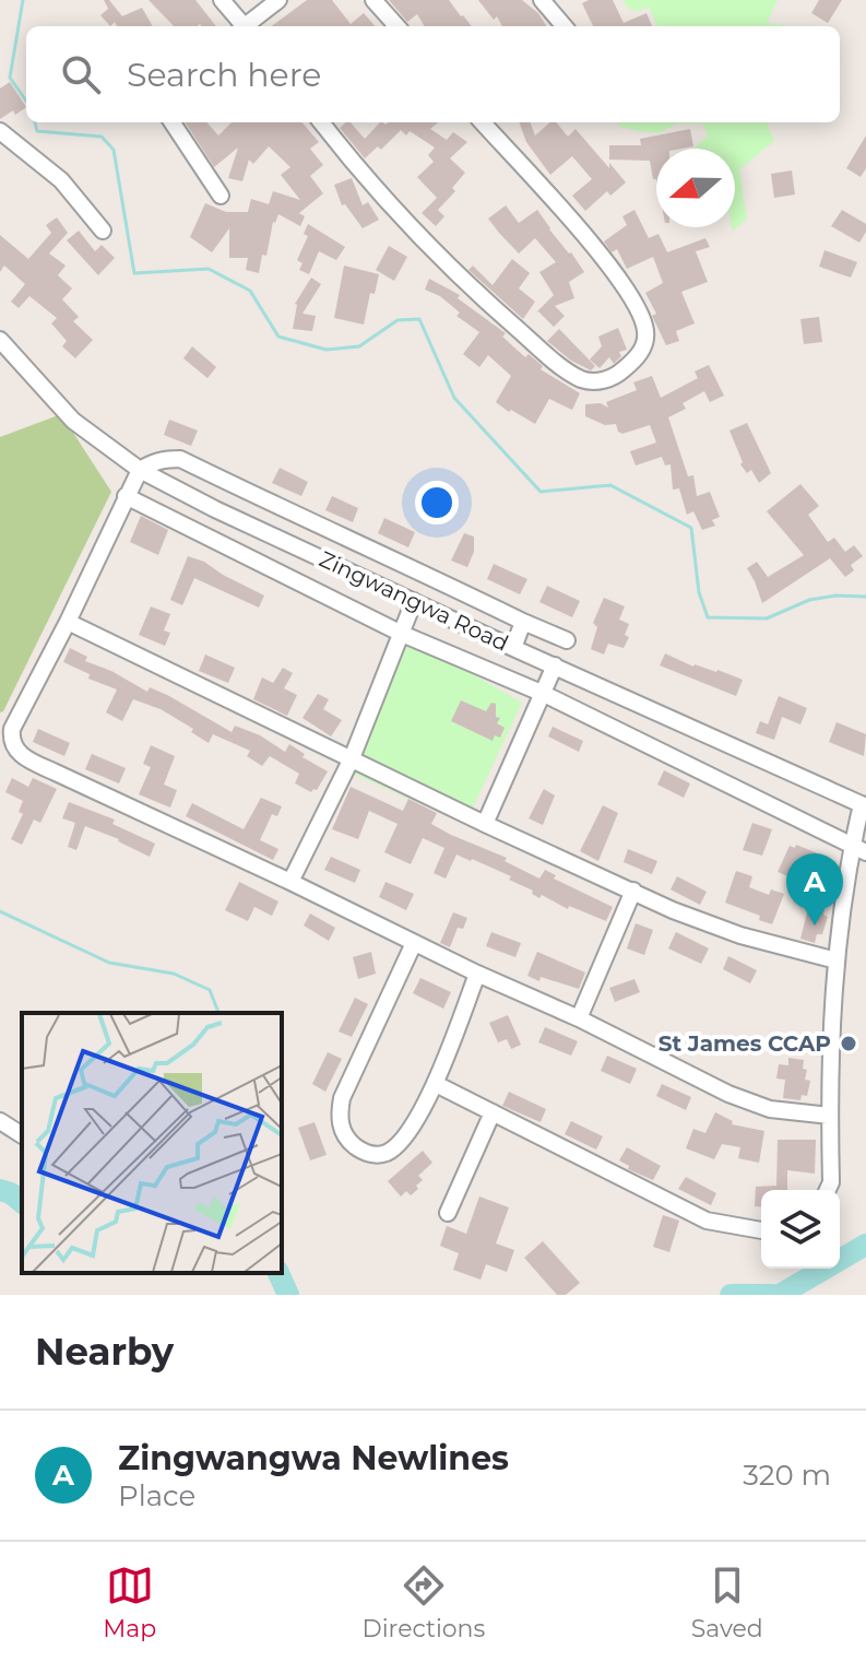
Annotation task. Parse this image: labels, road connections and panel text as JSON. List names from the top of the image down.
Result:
{
  "streets": {
    "street": ["Zingwangwa Road"]
  },
  "places": ["St James CCAP"],
  "north": "left",
  "page": {
    "search": "Search here",
    "pins": "A",
    "heading": "Nearby",
    "list": [
      {
        "mark": "A",
        "name": "Zingwangwa Newlines",
        "note": "Place",
        "value": "320 m"
      }
    ],
    "nav": ["Map", "Directions", "Saved"]
  }
}
